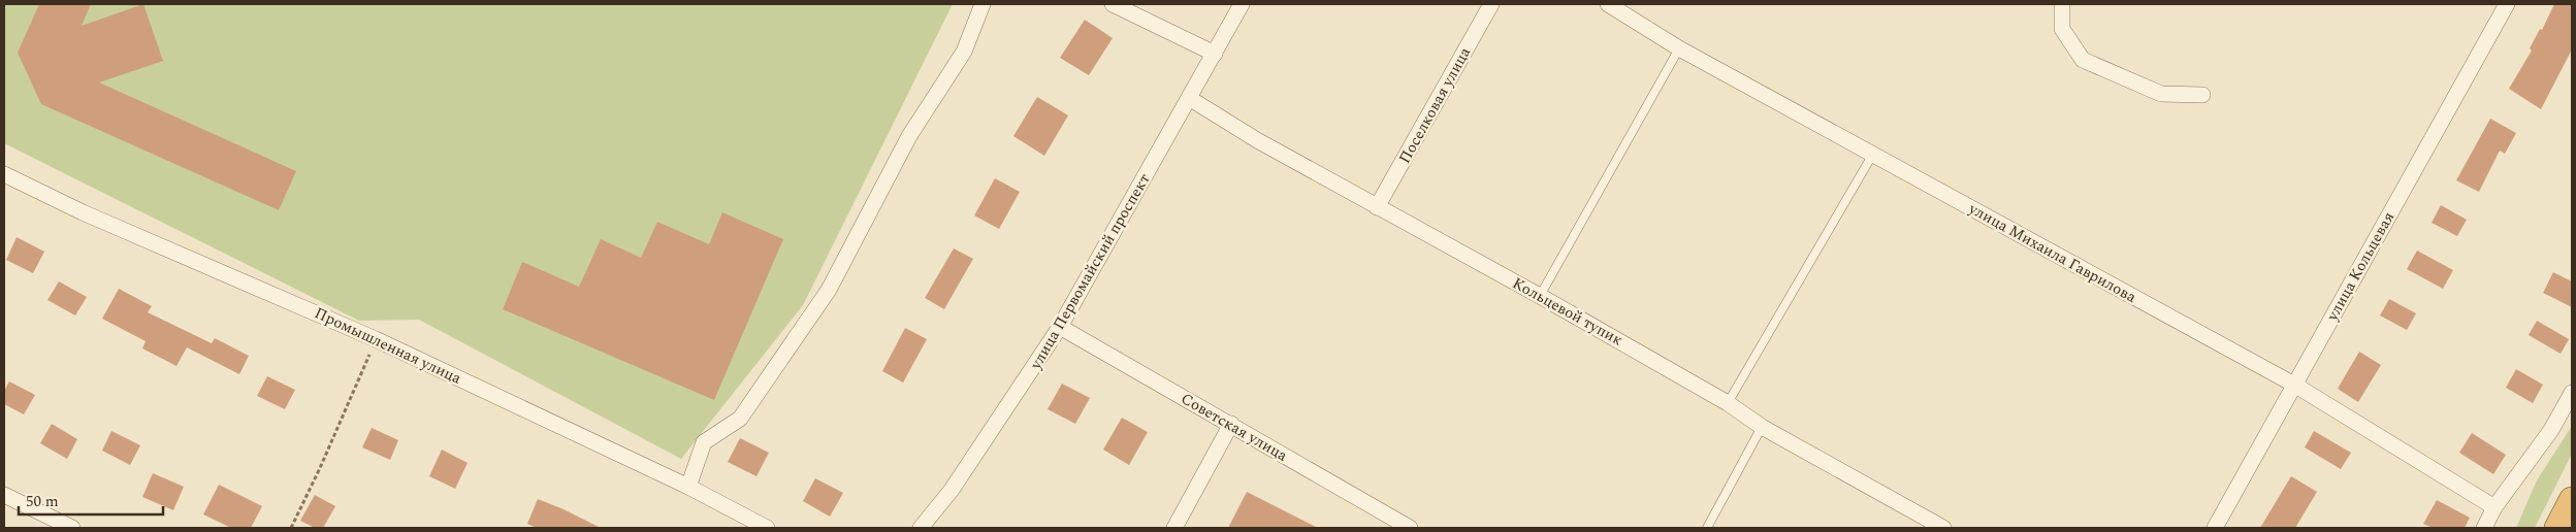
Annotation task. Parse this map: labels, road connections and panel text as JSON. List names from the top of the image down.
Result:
{
  "streets": {
    "street": [
      "Поселковая улица",
      "улица Михаила Гаврилова",
      "улица Кольцевая",
      "улица Первомайский проспект",
      "Кольцевой тупик",
      "Промышленная улица",
      "Советская улица"
    ]
  },
  "crossings": [
    ["Поселковая улица", "Кольцевой тупик"],
    ["улица Михаила Гаврилова", "улица Кольцевая"],
    ["улица Первомайский проспект", "Кольцевой тупик"],
    ["улица Первомайский проспект", "Советская улица"]
  ],
  "scale_bar": "50 m"
}
